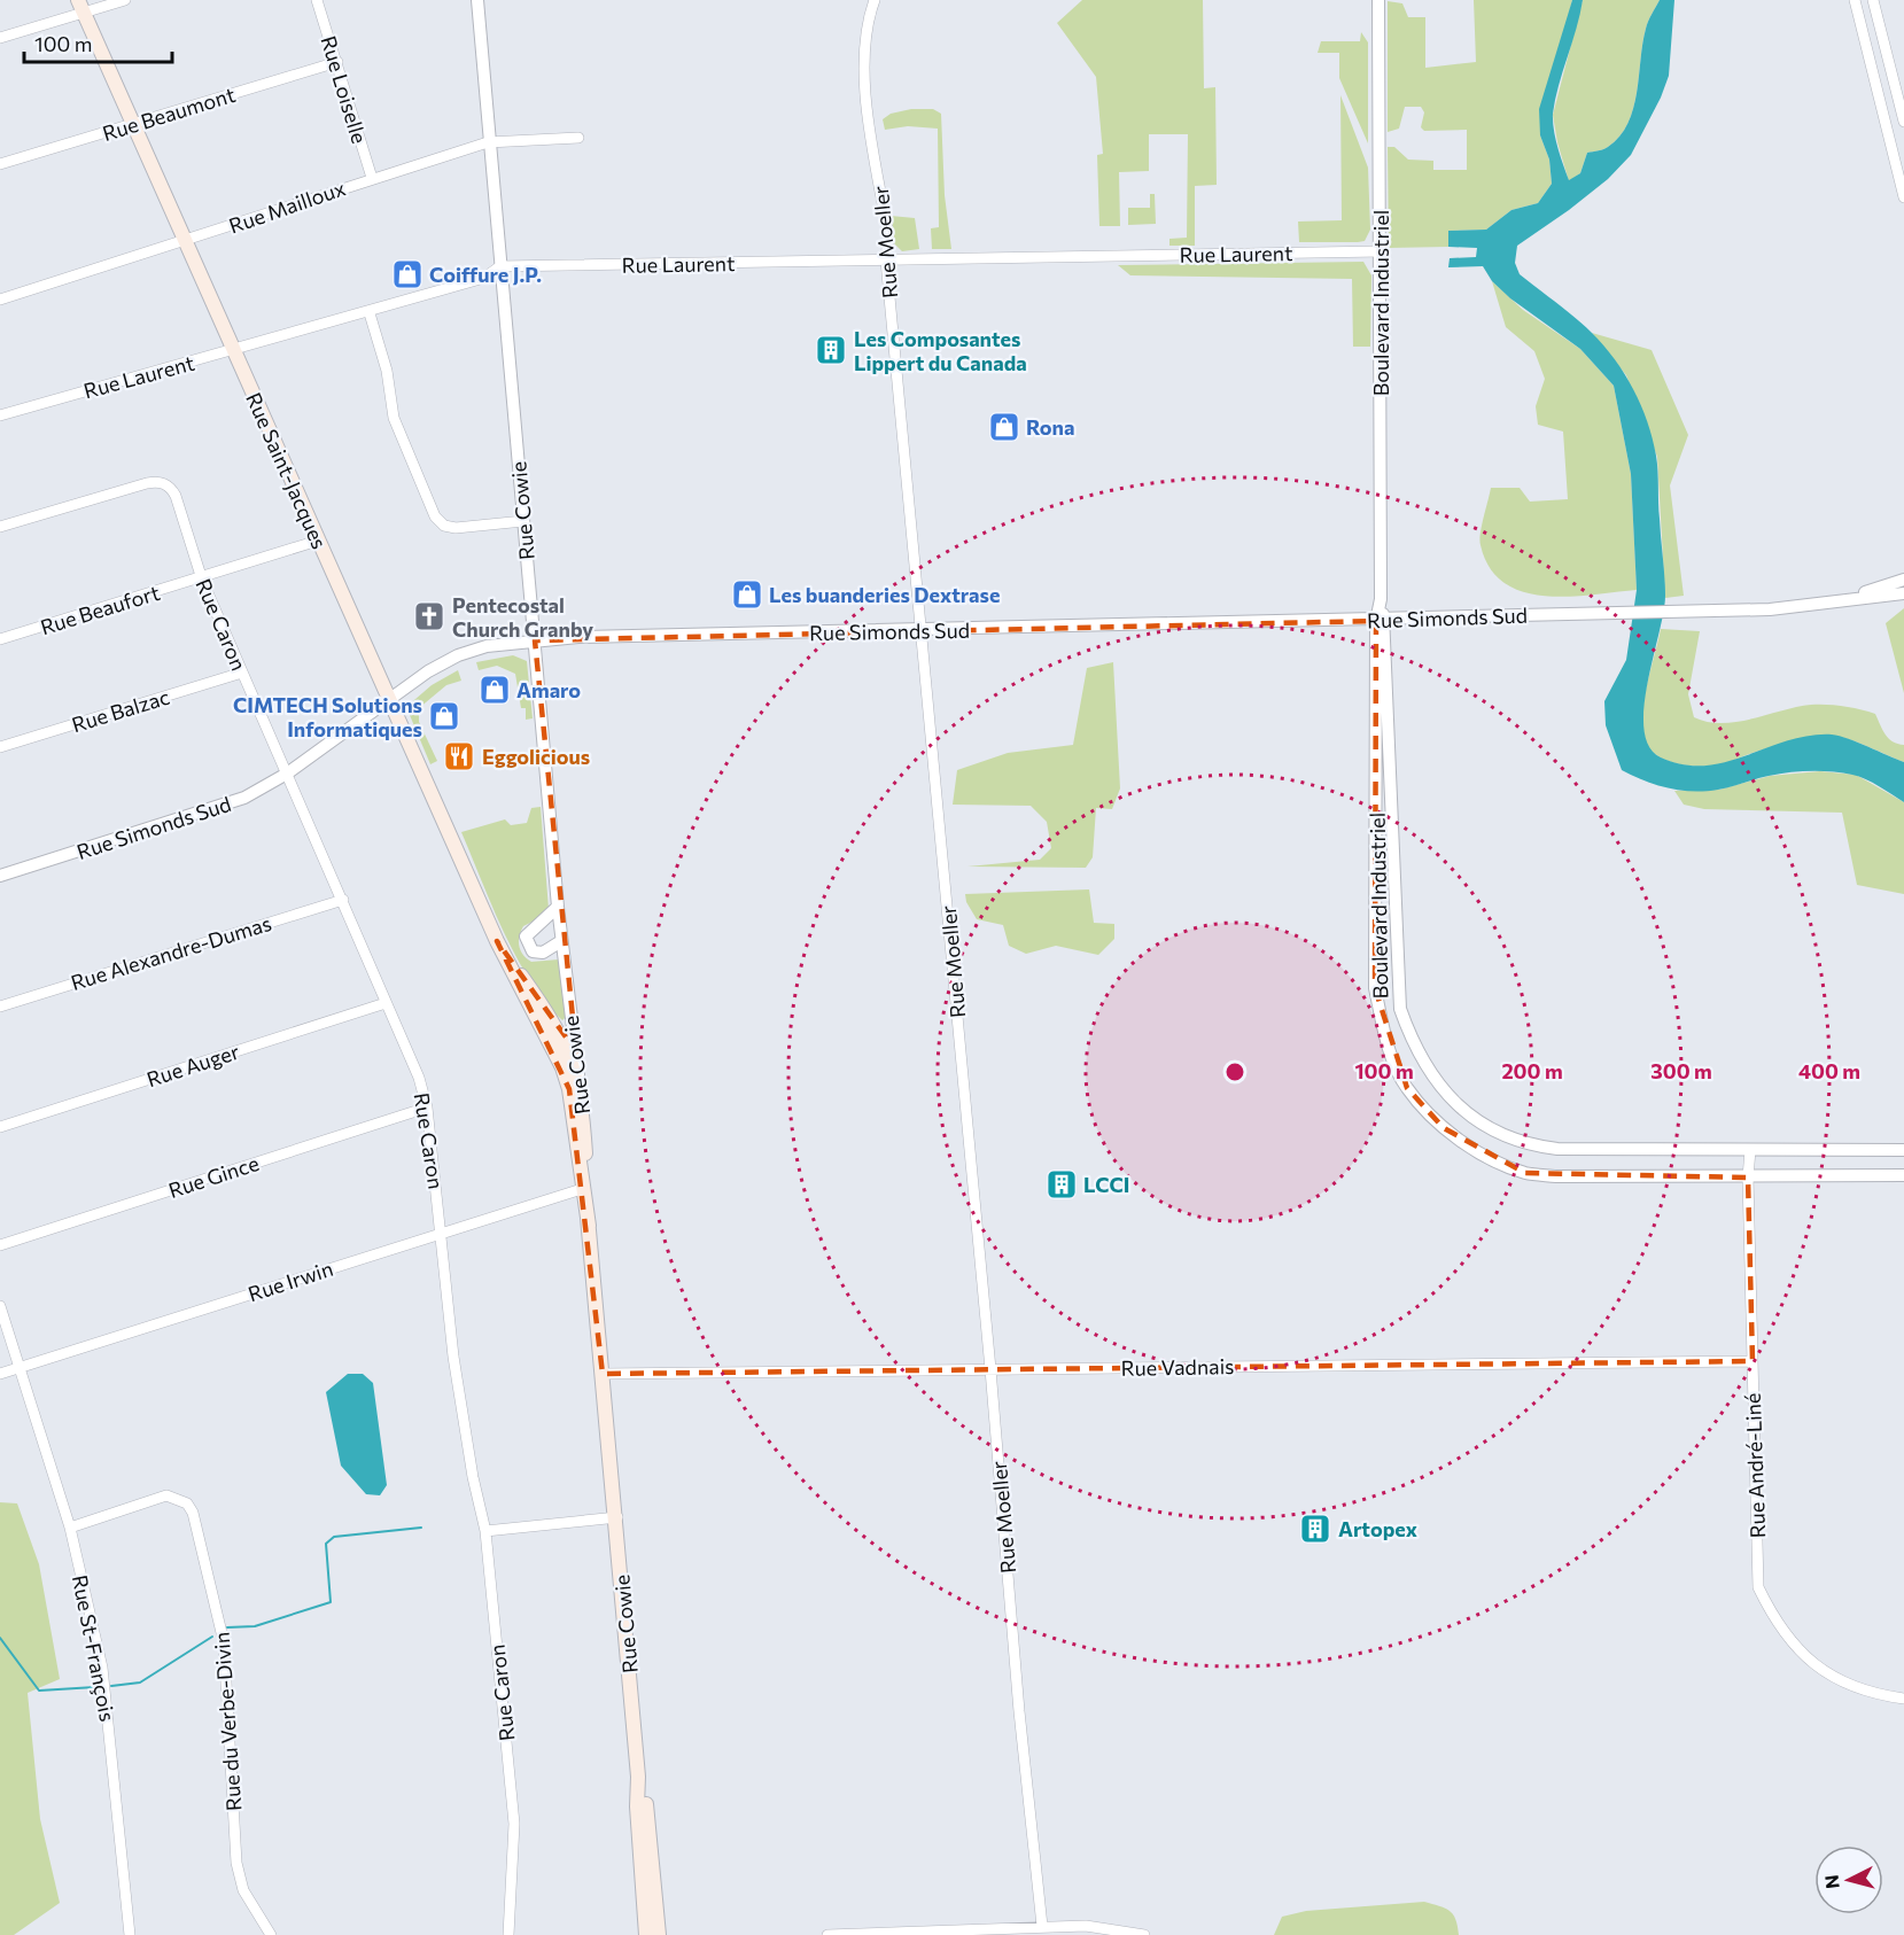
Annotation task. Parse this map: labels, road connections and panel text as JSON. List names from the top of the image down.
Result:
{
  "streets": {
    "main road": ["Rue Saint-Jacques", "Rue Cowie"],
    "street": [
      "Rue Loiselle",
      "Rue Beaumont",
      "Rue Mailloux",
      "Rue Moeller",
      "Rue Laurent",
      "Boulevard Industriel",
      "Rue Beaufort",
      "Rue Simonds Sud",
      "Rue Caron",
      "Rue Balzac",
      "Rue Alexandre-Dumas",
      "Rue Auger",
      "Rue Gince",
      "Rue Irwin",
      "Rue Vadnais",
      "Rue André-Liné",
      "Rue St-François",
      "Rue du Verbe-Divin"
    ]
  },
  "crossings": [
    ["Rue Loiselle", "Rue Beaumont"],
    ["Rue Loiselle", "Rue Mailloux"],
    ["Rue Beaumont", "Rue Saint-Jacques"],
    ["Rue Mailloux", "Rue Saint-Jacques"],
    ["Rue Mailloux", "Rue Cowie"],
    ["Rue Moeller", "Rue Laurent"],
    ["Rue Moeller", "Rue Simonds Sud"],
    ["Rue Moeller", "Rue Vadnais"],
    ["Rue Laurent", "Boulevard Industriel"],
    ["Rue Laurent", "Rue Saint-Jacques"],
    ["Rue Laurent", "Rue Cowie"],
    ["Boulevard Industriel", "Rue Simonds Sud"],
    ["Boulevard Industriel", "Rue André-Liné"],
    ["Rue Saint-Jacques", "Rue Cowie"],
    ["Rue Saint-Jacques", "Rue Beaufort"],
    ["Rue Saint-Jacques", "Rue Simonds Sud"],
    ["Rue Saint-Jacques", "Rue Irwin"],
    ["Rue Cowie", "Rue Simonds Sud"],
    ["Rue Cowie", "Rue Irwin"],
    ["Rue Cowie", "Rue Vadnais"],
    ["Rue Beaufort", "Rue Caron"],
    ["Rue Simonds Sud", "Rue Caron"],
    ["Rue Caron", "Rue Balzac"],
    ["Rue Caron", "Rue Alexandre-Dumas"],
    ["Rue Caron", "Rue Auger"],
    ["Rue Caron", "Rue Gince"],
    ["Rue Caron", "Rue Irwin"],
    ["Rue Irwin", "Rue St-François"],
    ["Rue Vadnais", "Rue André-Liné"],
    ["Rue St-François", "Rue du Verbe-Divin"]
  ],
  "places": {
    "shop": [
      "Coiffure J.P.",
      "Rona",
      "Les buanderies Dextrase",
      "Amaro",
      "CIMTECH Solutions Informatiques"
    ],
    "building": ["Les Composantes Lippert du Canada", "LCCI", "Artopex"],
    "church": ["Pentecostal Church Granby"],
    "restaurant": ["Eggolicious"]
  },
  "scale_bar": "100 m",
  "north": "left",
  "rings": [
    "100 m",
    "200 m",
    "300 m",
    "400 m"
  ]
}
